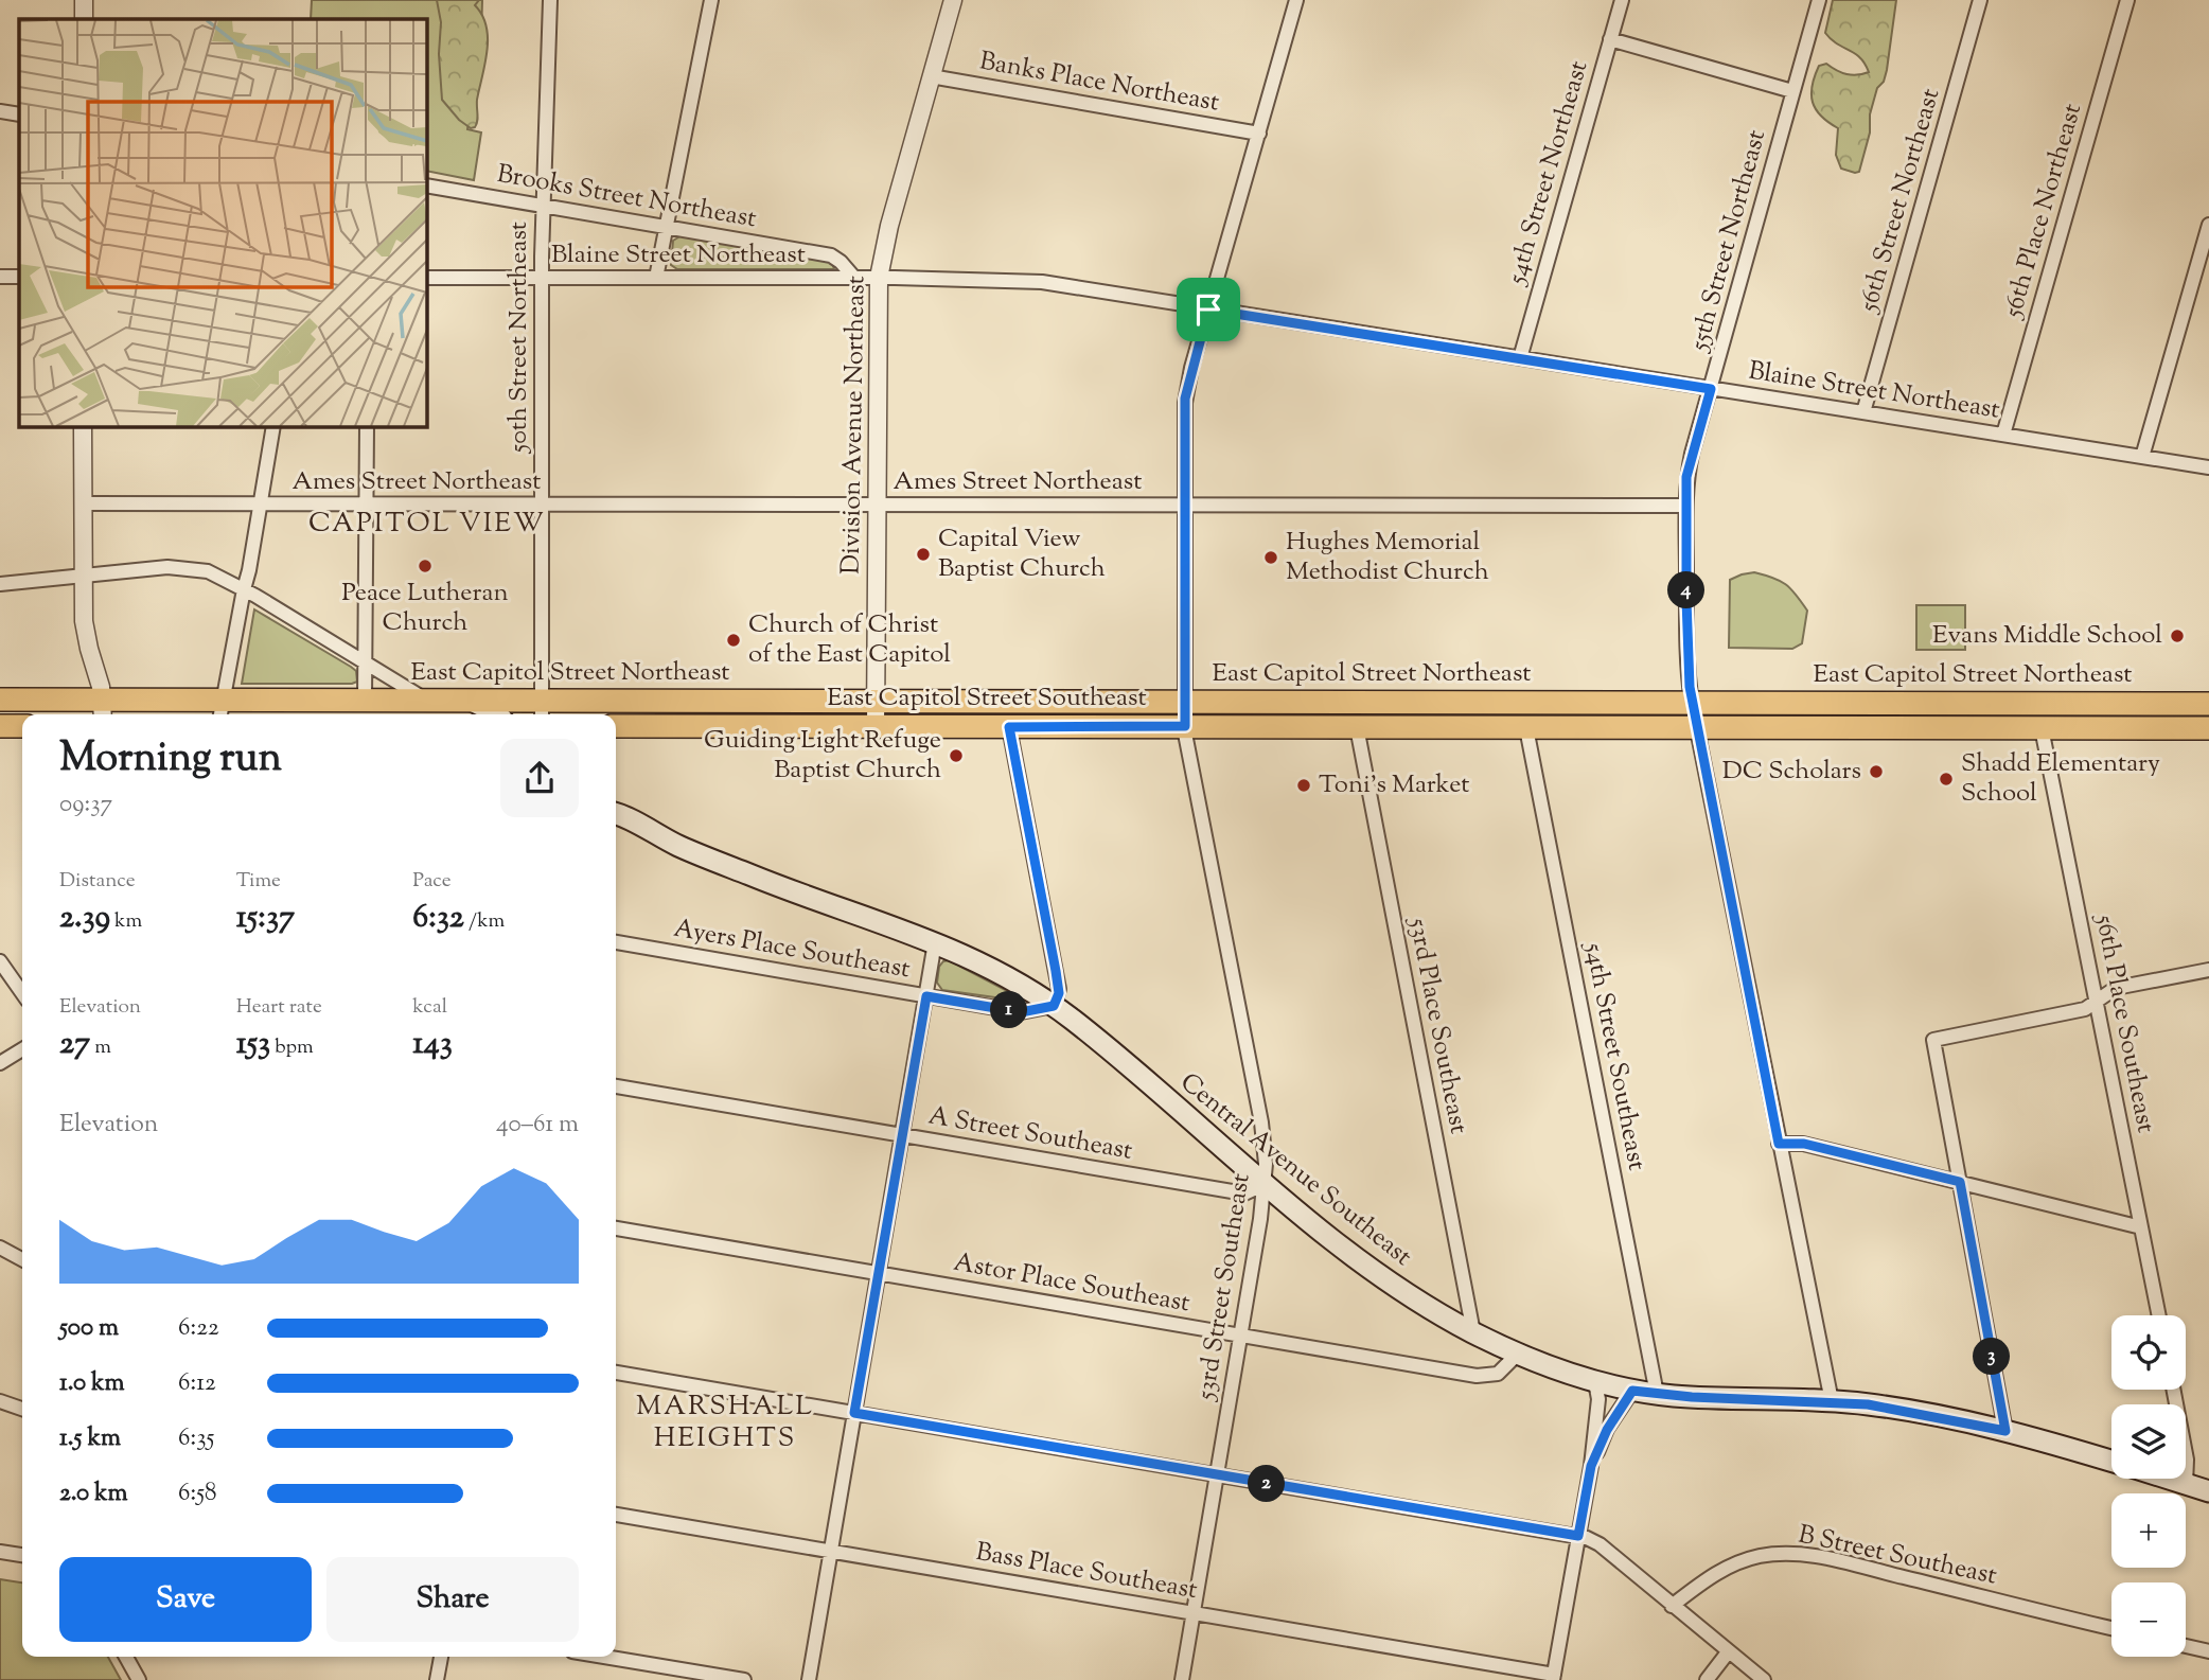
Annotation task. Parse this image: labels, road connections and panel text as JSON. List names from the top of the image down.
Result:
{
  "streets": {
    "main road": ["East Capitol Street Northeast", "East Capitol Street Southeast", "Central Avenue Southeast"],
    "street": [
      "Banks Place Northeast",
      "54th Street Northeast",
      "Brooks Street Northeast",
      "56th Street Northeast",
      "56th Place Northeast",
      "55th Street Northeast",
      "Blaine Street Northeast",
      "50th Street Northeast",
      "Division Avenue Northeast",
      "Ames Street Northeast",
      "Ayers Place Southeast",
      "56th Place Southeast",
      "53rd Place Southeast",
      "54th Street Southeast",
      "A Street Southeast",
      "Astor Place Southeast",
      "53rd Street Southeast",
      "B Street Southeast",
      "Bass Place Southeast"
    ]
  },
  "crossings": [
    ["Banks Place Northeast", "Division Avenue Northeast"],
    ["Banks Place Northeast", "53rd Street Southeast"],
    ["54th Street Northeast", "Blaine Street Northeast"],
    ["Brooks Street Northeast", "Blaine Street Northeast"],
    ["Brooks Street Northeast", "50th Street Northeast"],
    ["56th Street Northeast", "Blaine Street Northeast"],
    ["56th Place Northeast", "Blaine Street Northeast"],
    ["55th Street Northeast", "Blaine Street Northeast"],
    ["55th Street Northeast", "Ames Street Northeast"],
    ["55th Street Northeast", "East Capitol Street Northeast"],
    ["55th Street Northeast", "East Capitol Street Southeast"],
    ["55th Street Northeast", "Central Avenue Southeast"],
    ["Blaine Street Northeast", "50th Street Northeast"],
    ["Blaine Street Northeast", "Division Avenue Northeast"],
    ["Blaine Street Northeast", "53rd Street Southeast"],
    ["50th Street Northeast", "Ames Street Northeast"],
    ["50th Street Northeast", "East Capitol Street Northeast"],
    ["Division Avenue Northeast", "Ames Street Northeast"],
    ["Division Avenue Northeast", "East Capitol Street Northeast"],
    ["Division Avenue Northeast", "East Capitol Street Southeast"],
    ["Ames Street Northeast", "53rd Street Southeast"],
    ["East Capitol Street Northeast", "East Capitol Street Southeast"],
    ["East Capitol Street Northeast", "53rd Street Southeast"],
    ["East Capitol Street Southeast", "56th Place Southeast"],
    ["East Capitol Street Southeast", "53rd Place Southeast"],
    ["East Capitol Street Southeast", "54th Street Southeast"],
    ["East Capitol Street Southeast", "53rd Street Southeast"],
    ["Ayers Place Southeast", "Central Avenue Southeast"],
    ["53rd Place Southeast", "Central Avenue Southeast"],
    ["54th Street Southeast", "Central Avenue Southeast"],
    ["A Street Southeast", "Central Avenue Southeast"],
    ["A Street Southeast", "53rd Street Southeast"],
    ["Central Avenue Southeast", "Astor Place Southeast"],
    ["Central Avenue Southeast", "53rd Street Southeast"],
    ["Astor Place Southeast", "53rd Street Southeast"],
    ["53rd Street Southeast", "Bass Place Southeast"]
  ],
  "districts": ["CAPITOL VIEW", "MARSHALL HEIGHTS"],
  "places": [
    "Capital View Baptist Church",
    "Hughes Memorial Methodist Church",
    "Peace Lutheran Church",
    "Evans Middle School",
    "Church of Christ of the East Capitol",
    "Guiding Light Refuge Baptist Church",
    "DC Scholars",
    "Shadd Elementary School",
    "Toni's Market"
  ],
  "page": {
    "pins": [
      "4",
      "1",
      "3",
      "2"
    ],
    "heading": ["Morning run", "09:37"],
    "stats": [
      ["Distance", "2.39 km"],
      ["Time", "15:37"],
      ["Pace", "6:32 /km"],
      ["Elevation", "27 m"],
      ["Heart rate", "153 bpm"],
      ["kcal", "143"]
    ],
    "chart": ["Elevation", "40–61 m"],
    "list": [
      {
        "name": "500 m",
        "note": "6:22"
      },
      {
        "name": "1.0 km",
        "note": "6:12"
      },
      {
        "name": "1.5 km",
        "note": "6:35"
      },
      {
        "name": "2.0 km",
        "note": "6:58"
      }
    ],
    "map_buttons": ["+", "−"],
    "buttons": ["Save", "Share"]
  }
}
